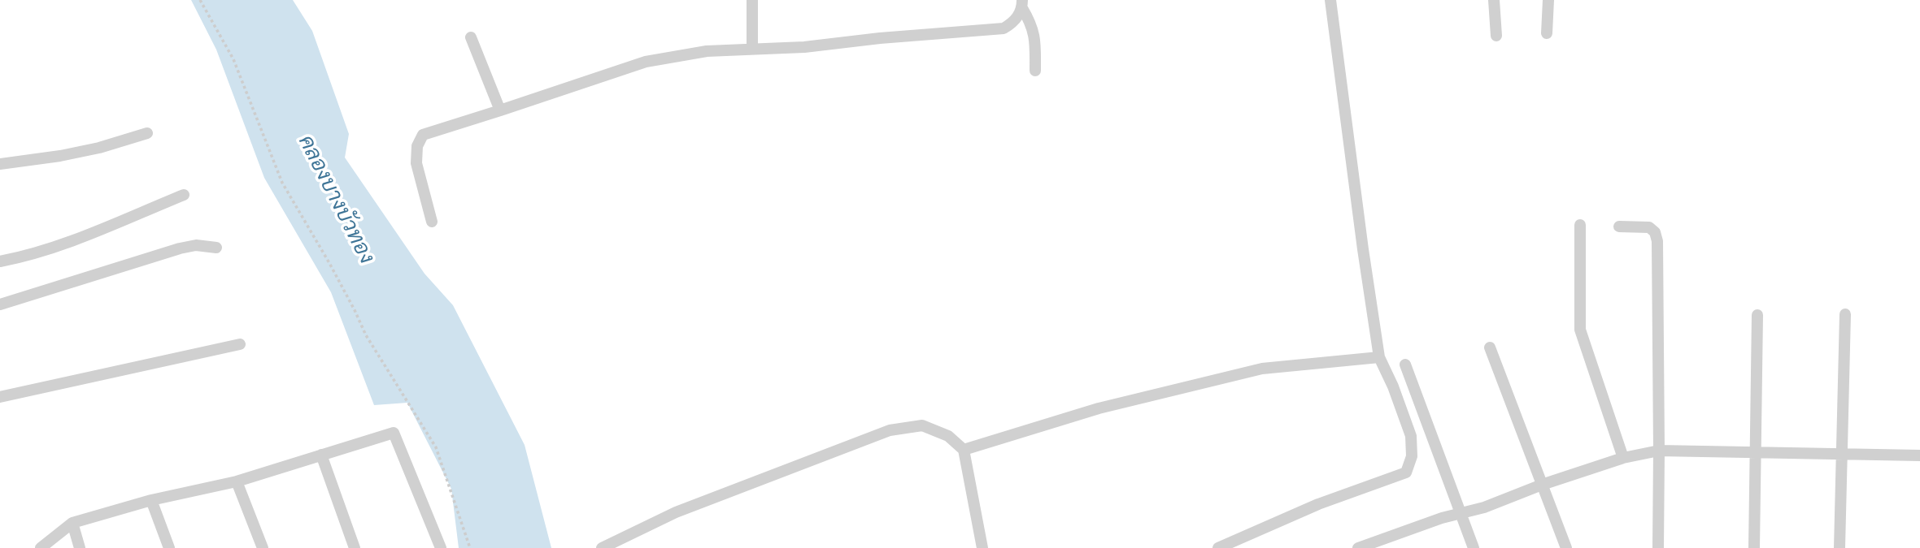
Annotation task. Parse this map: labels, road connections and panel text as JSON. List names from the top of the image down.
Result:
{
  "water": ["คลองบางบัวทอง"]
}
